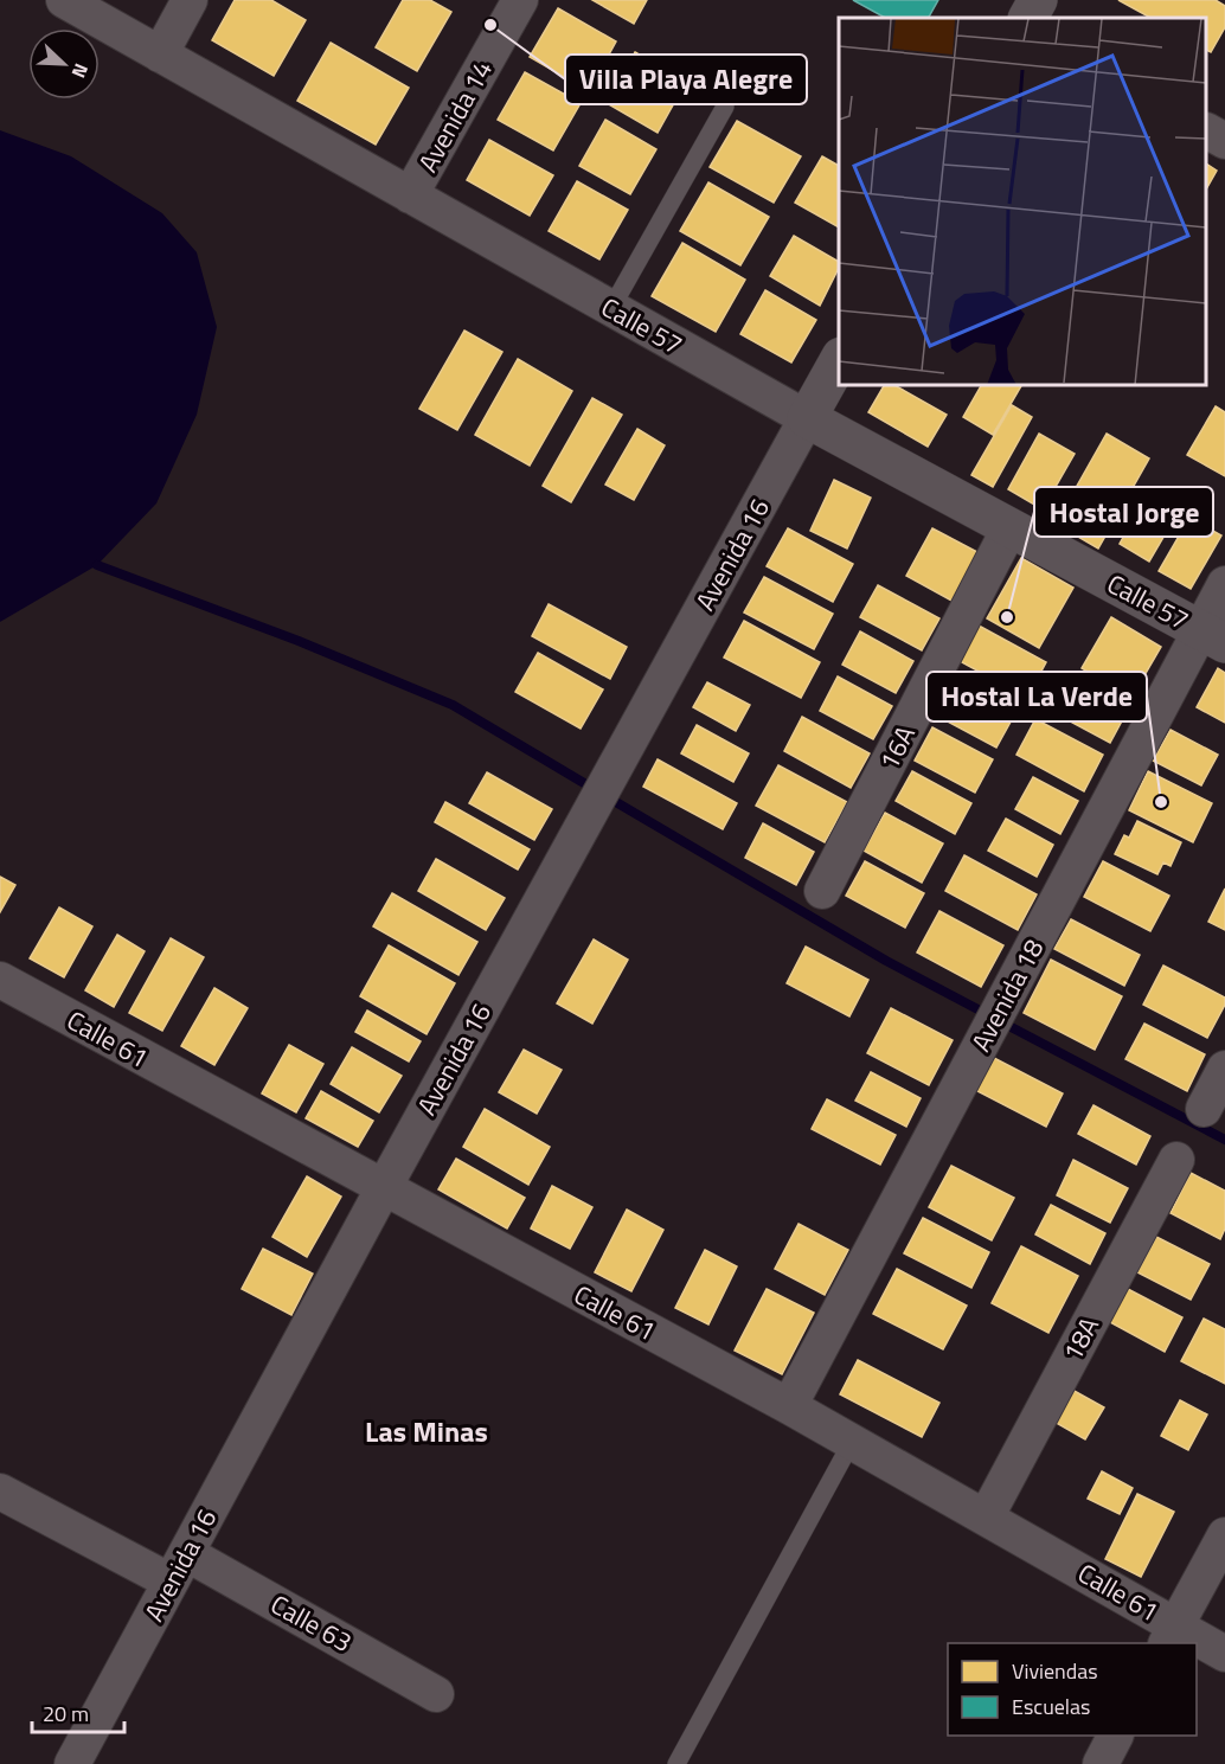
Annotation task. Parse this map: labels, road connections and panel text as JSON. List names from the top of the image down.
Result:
{
  "streets": {
    "street": [
      "Avenida 14",
      "Calle 57",
      "Avenida 16",
      "16A",
      "Avenida 18",
      "Calle 61",
      "18A",
      "Calle 63"
    ]
  },
  "crossings": [
    ["Avenida 14", "Calle 57"],
    ["Calle 57", "Avenida 16"],
    ["Calle 57", "16A"],
    ["Calle 57", "Avenida 18"],
    ["Avenida 16", "Calle 61"],
    ["Avenida 16", "Calle 63"],
    ["Avenida 18", "Calle 61"],
    ["Calle 61", "18A"]
  ],
  "districts": ["Las Minas"],
  "places": ["Villa Playa Alegre", "Hostal Jorge", "Hostal La Verde"],
  "legend": ["Viviendas", "Escuelas"],
  "scale_bar": "20 m",
  "north": "bottom right"
}
